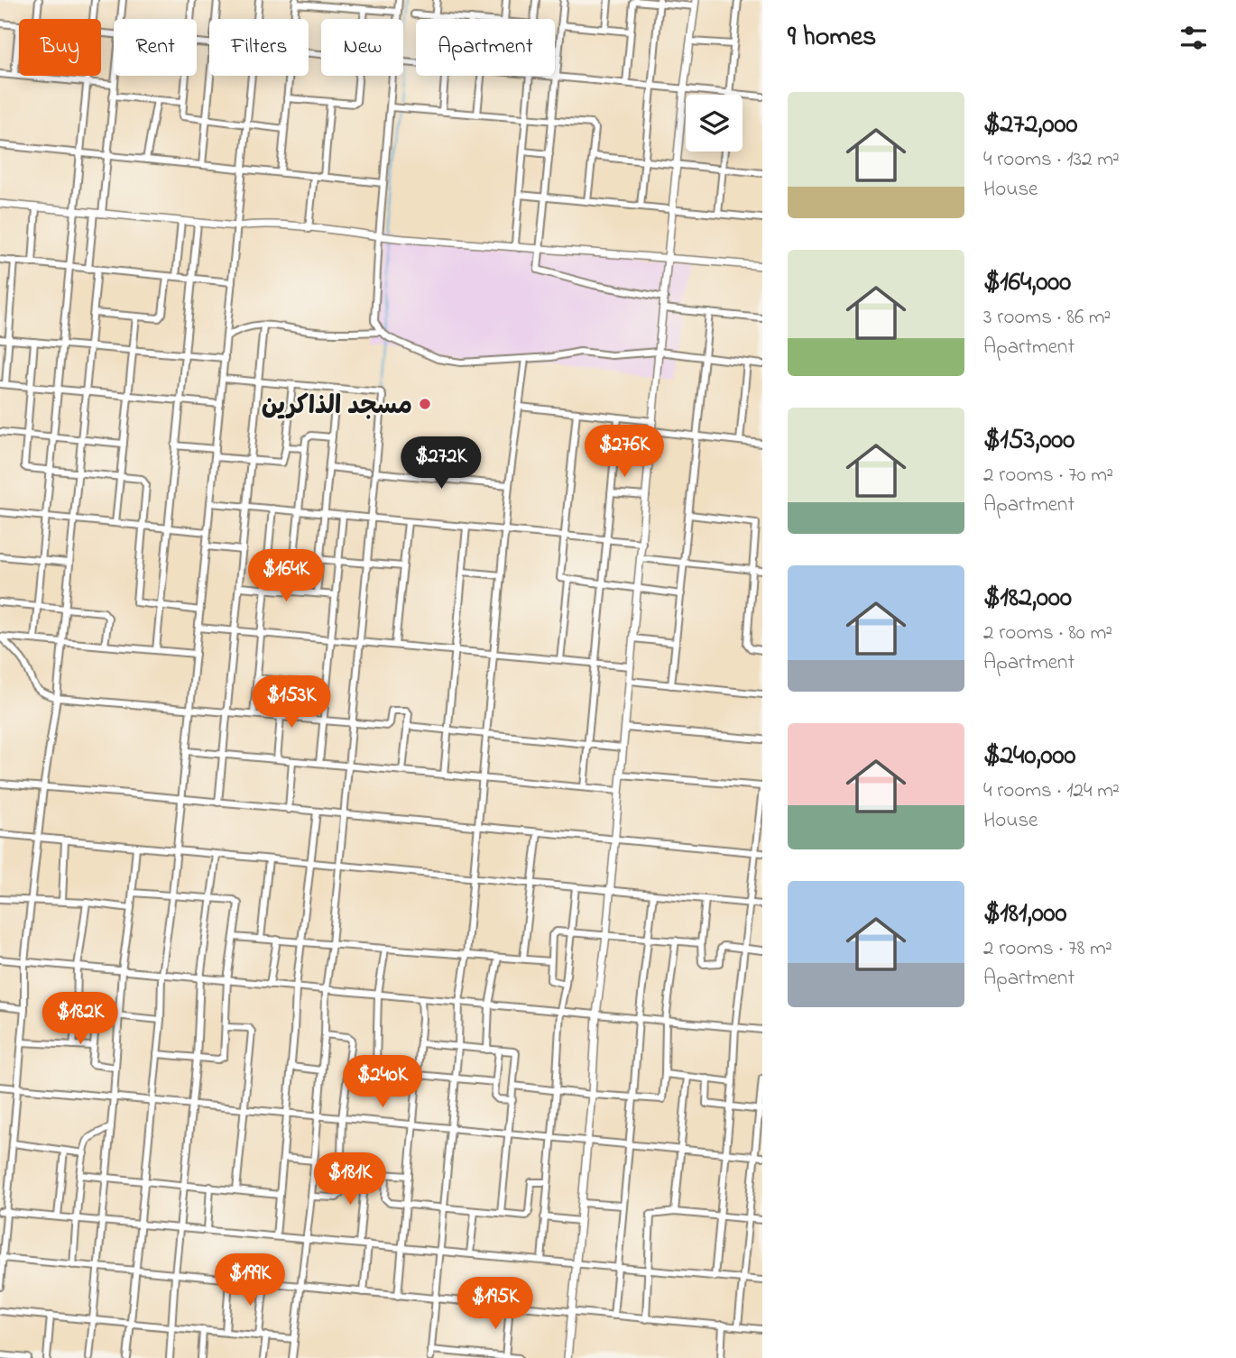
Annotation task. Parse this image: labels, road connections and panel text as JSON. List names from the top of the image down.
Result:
{
  "places": ["مسجد الذاكرين"],
  "page": {
    "heading": "9 homes",
    "chip": [
      "Buy",
      "Rent",
      "Filters",
      "New",
      "Apartment"
    ],
    "list": [
      {
        "name": "$272,000",
        "note": "4 rooms · 132 m² · House"
      },
      {
        "name": "$164,000",
        "note": "3 rooms · 86 m² · Apartment"
      },
      {
        "name": "$153,000",
        "note": "2 rooms · 70 m² · Apartment"
      },
      {
        "name": "$182,000",
        "note": "2 rooms · 80 m² · Apartment"
      },
      {
        "name": "$240,000",
        "note": "4 rooms · 124 m² · House"
      },
      {
        "name": "$181,000",
        "note": "2 rooms · 78 m² · Apartment"
      }
    ],
    "price": [
      "$276K",
      "$272K",
      "$164K",
      "$153K",
      "$182K",
      "$240K",
      "$181K",
      "$199K",
      "$195K"
    ]
  }
}
